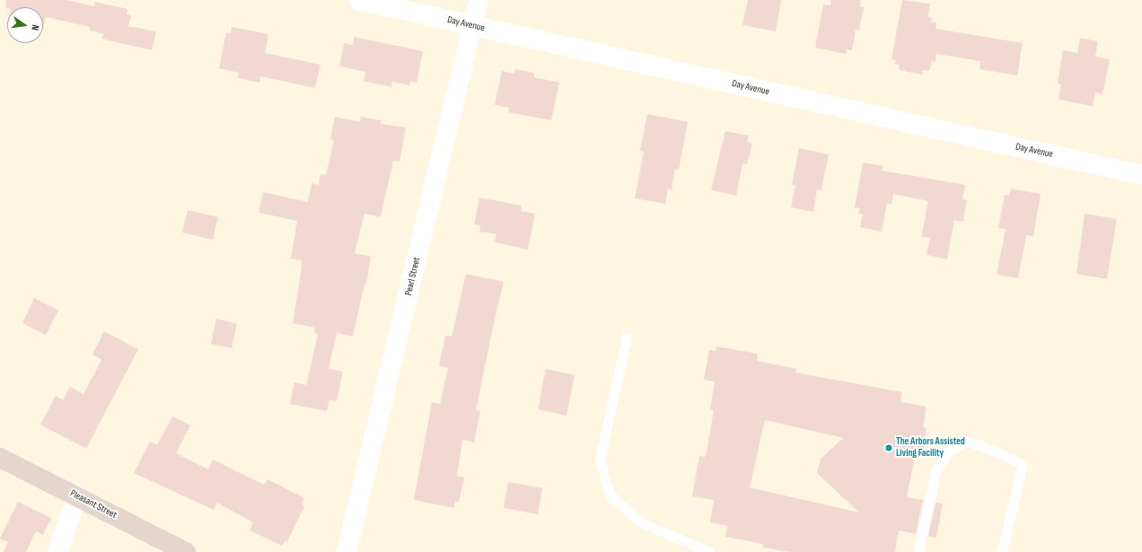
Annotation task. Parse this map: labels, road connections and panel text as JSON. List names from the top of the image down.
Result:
{
  "streets": {
    "street": ["Day Avenue", "Pearl Street", "Pleasant Street"]
  },
  "crossings": [
    ["Day Avenue", "Pearl Street"]
  ],
  "places": ["The Arbors Assisted Living Facility"],
  "north": "right"
}
